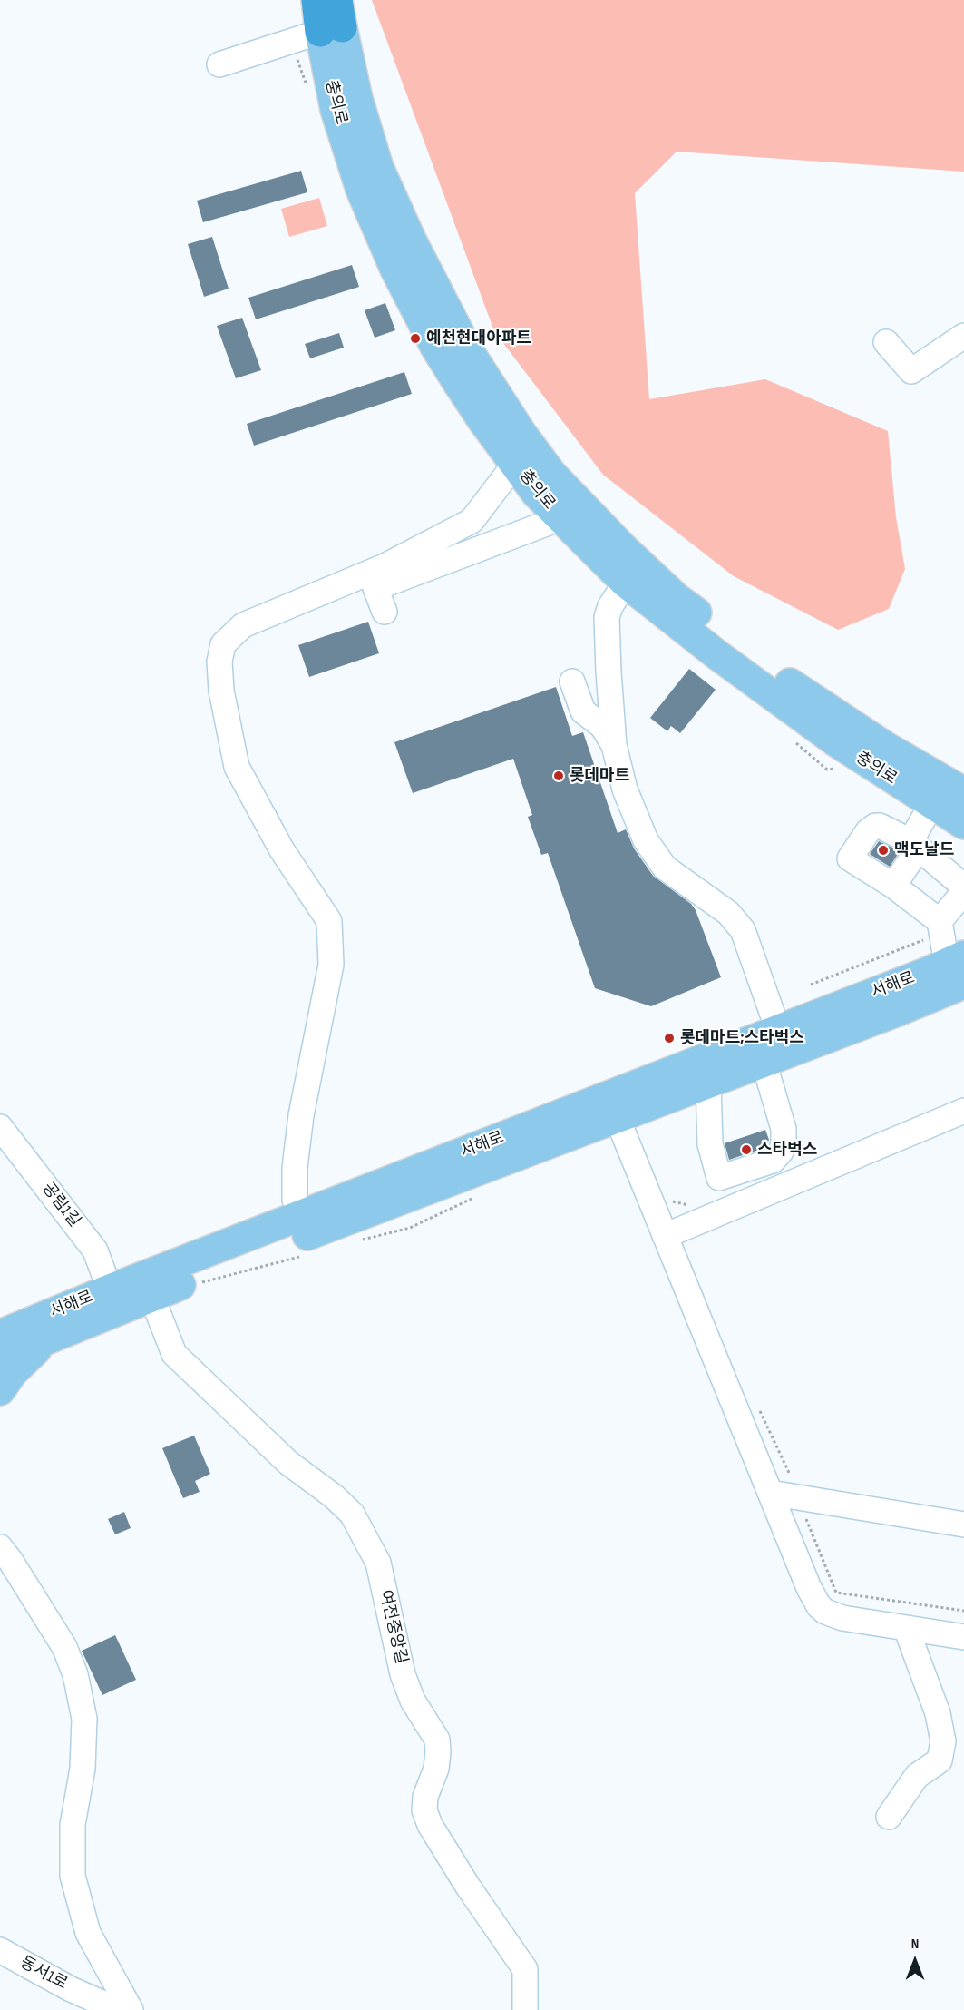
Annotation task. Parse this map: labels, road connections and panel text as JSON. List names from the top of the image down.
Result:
{
  "streets": {
    "highway": ["충의로"],
    "main road": ["서해로"],
    "street": ["공림1길", "여전중앙길", "동서1로"]
  },
  "crossings": [
    ["서해로", "공림1길"],
    ["서해로", "여전중앙길"]
  ],
  "places": [
    "예천현대아파트",
    "롯데마트",
    "맥도날드",
    "롯데마트;스타벅스",
    "스타벅스"
  ],
  "north": "top"
}
